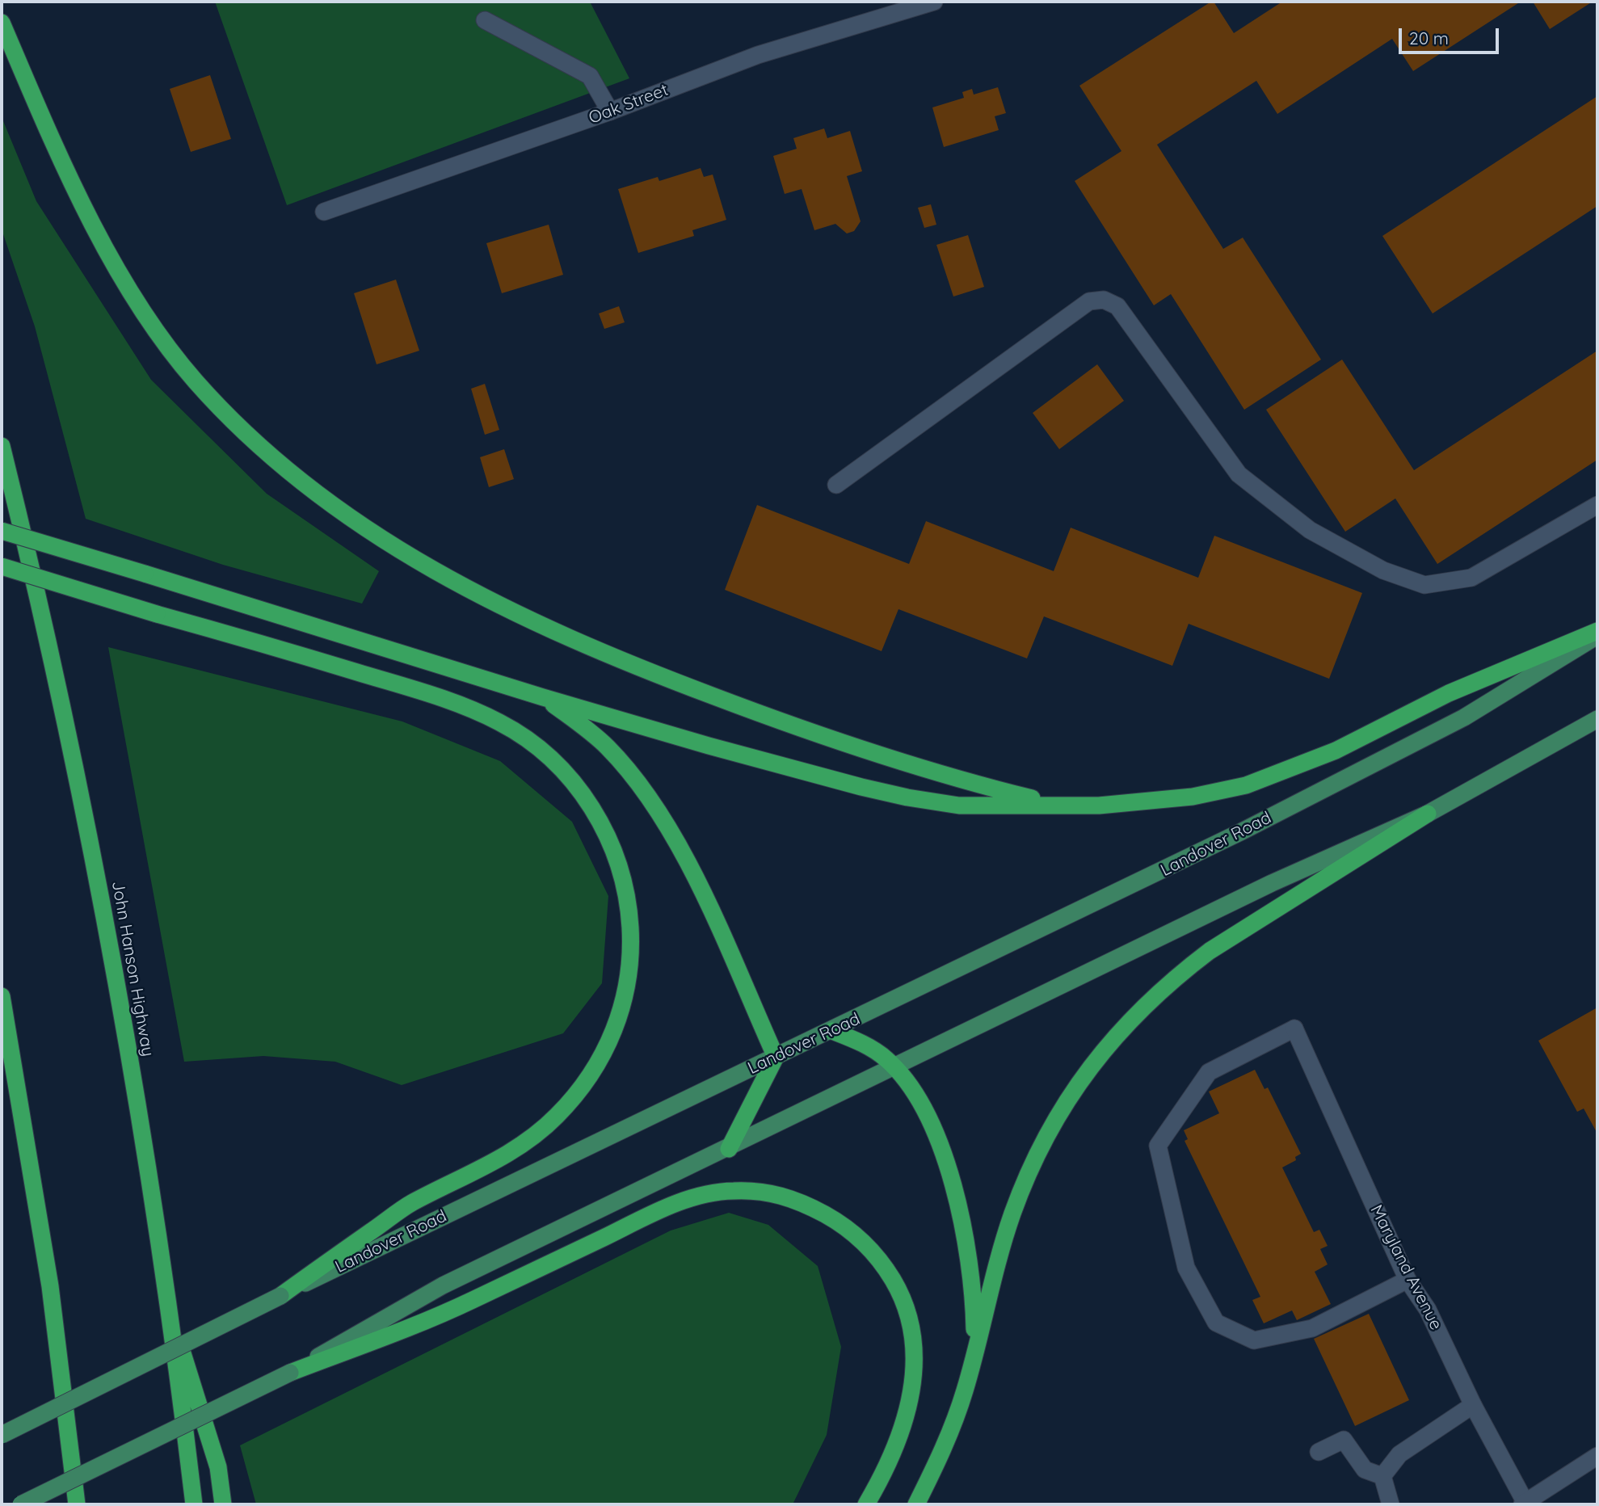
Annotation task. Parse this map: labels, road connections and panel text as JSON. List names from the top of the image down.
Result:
{
  "streets": {
    "highway": ["John Hanson Highway"],
    "main road": ["Landover Road"],
    "street": ["Oak Street", "Maryland Avenue"]
  },
  "scale_bar": "20 m"
}
